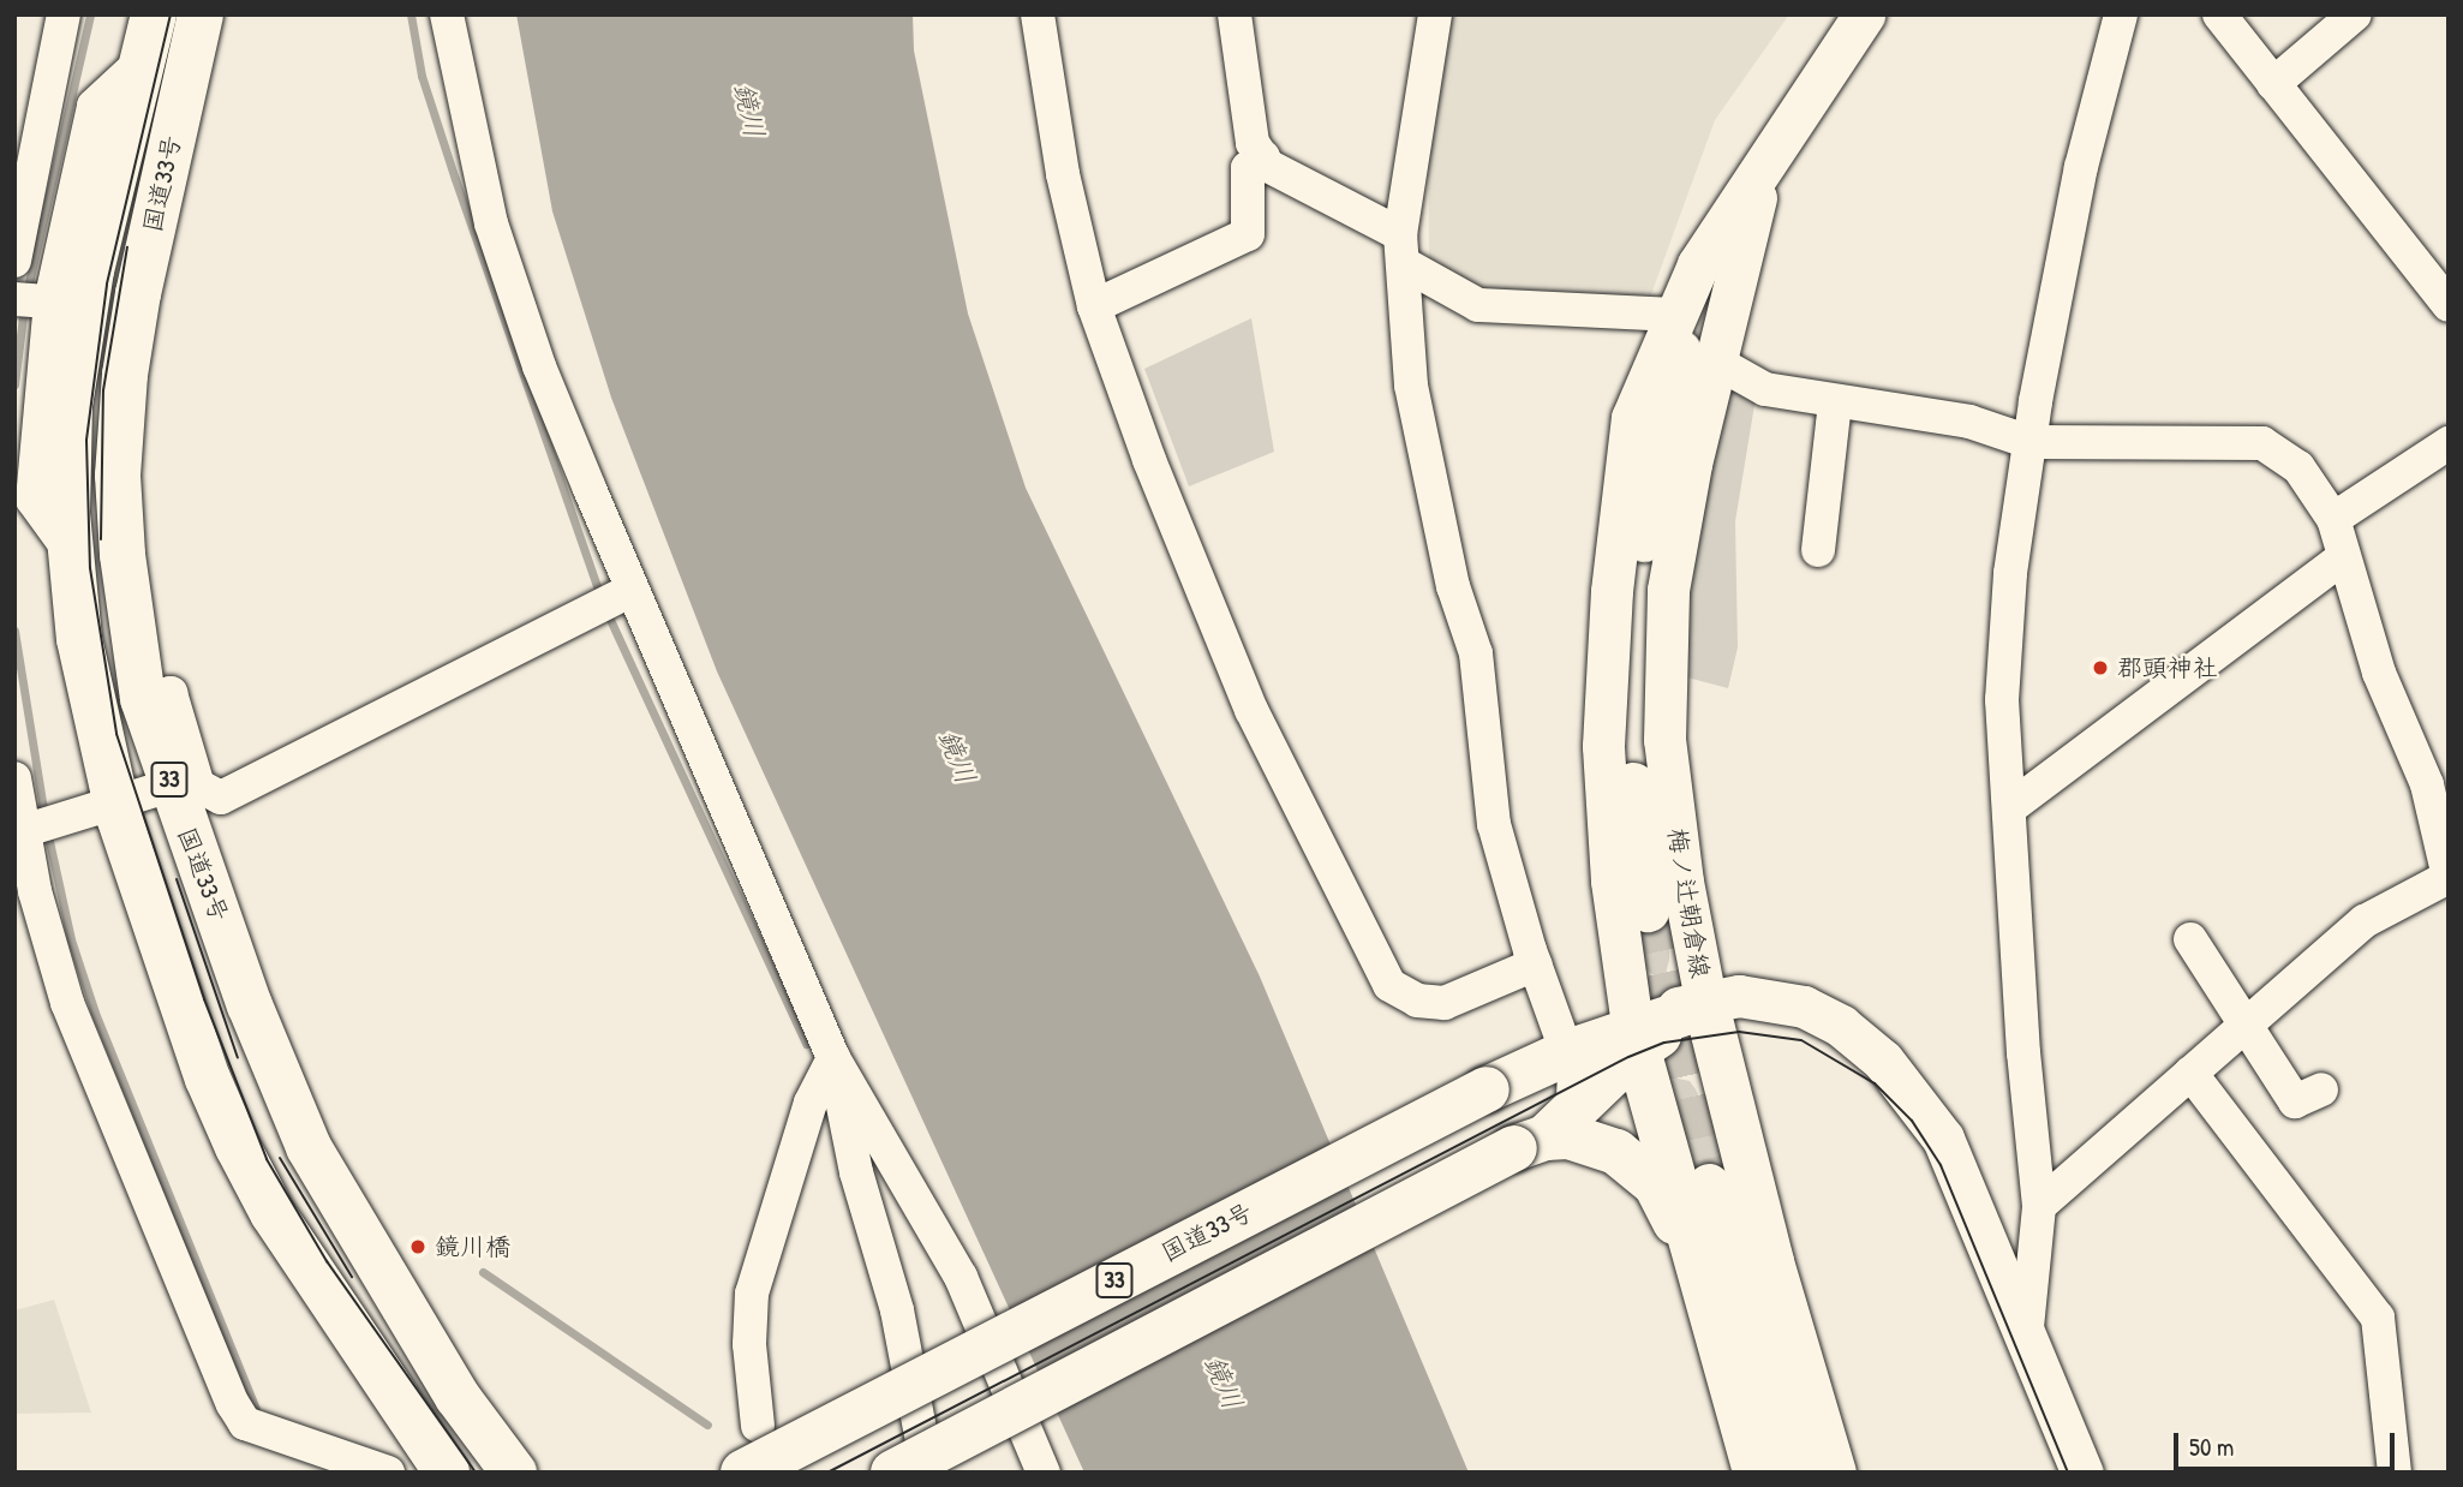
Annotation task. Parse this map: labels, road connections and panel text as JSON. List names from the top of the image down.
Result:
{
  "streets": {
    "highway": ["国道33号", "33"],
    "main road": ["梅ノ辻朝倉線"]
  },
  "crossings": [
    ["国道33号", "梅ノ辻朝倉線"]
  ],
  "water": ["鏡川"],
  "places": ["郡頭神社", "鏡川橋"],
  "scale_bar": "50 m"
}
